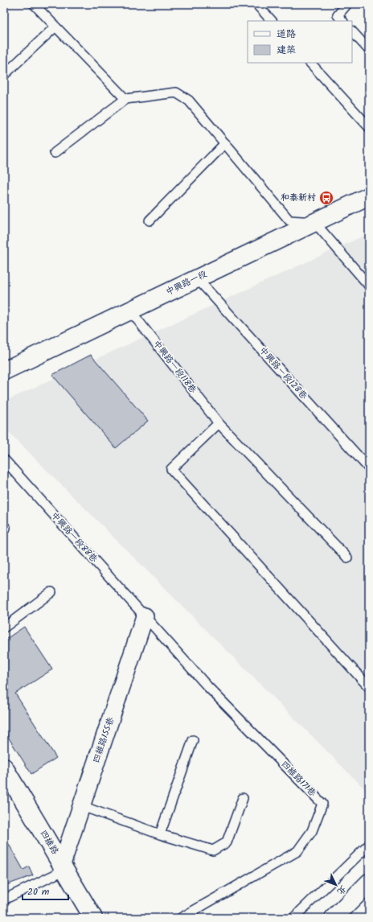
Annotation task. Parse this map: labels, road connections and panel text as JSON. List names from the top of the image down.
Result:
{
  "streets": {
    "main road": ["中興路一段", "四維路"],
    "street": ["四維路155巷"],
    "lane": [
      "中興路一段118巷",
      "中興路ㄧ段128巷",
      "中興路一段88巷",
      "四維路171巷"
    ]
  },
  "crossings": [
    ["中興路一段", "中興路一段118巷"],
    ["中興路一段", "中興路ㄧ段128巷"],
    ["中興路一段88巷", "四維路155巷"],
    ["中興路一段88巷", "四維路171巷"],
    ["四維路155巷", "四維路171巷"],
    ["四維路155巷", "四維路"]
  ],
  "places": {
    "bus stop": ["和泰新村"]
  },
  "legend": ["道路", "建築"],
  "scale_bar": "20 m",
  "north": "bottom right"
}
